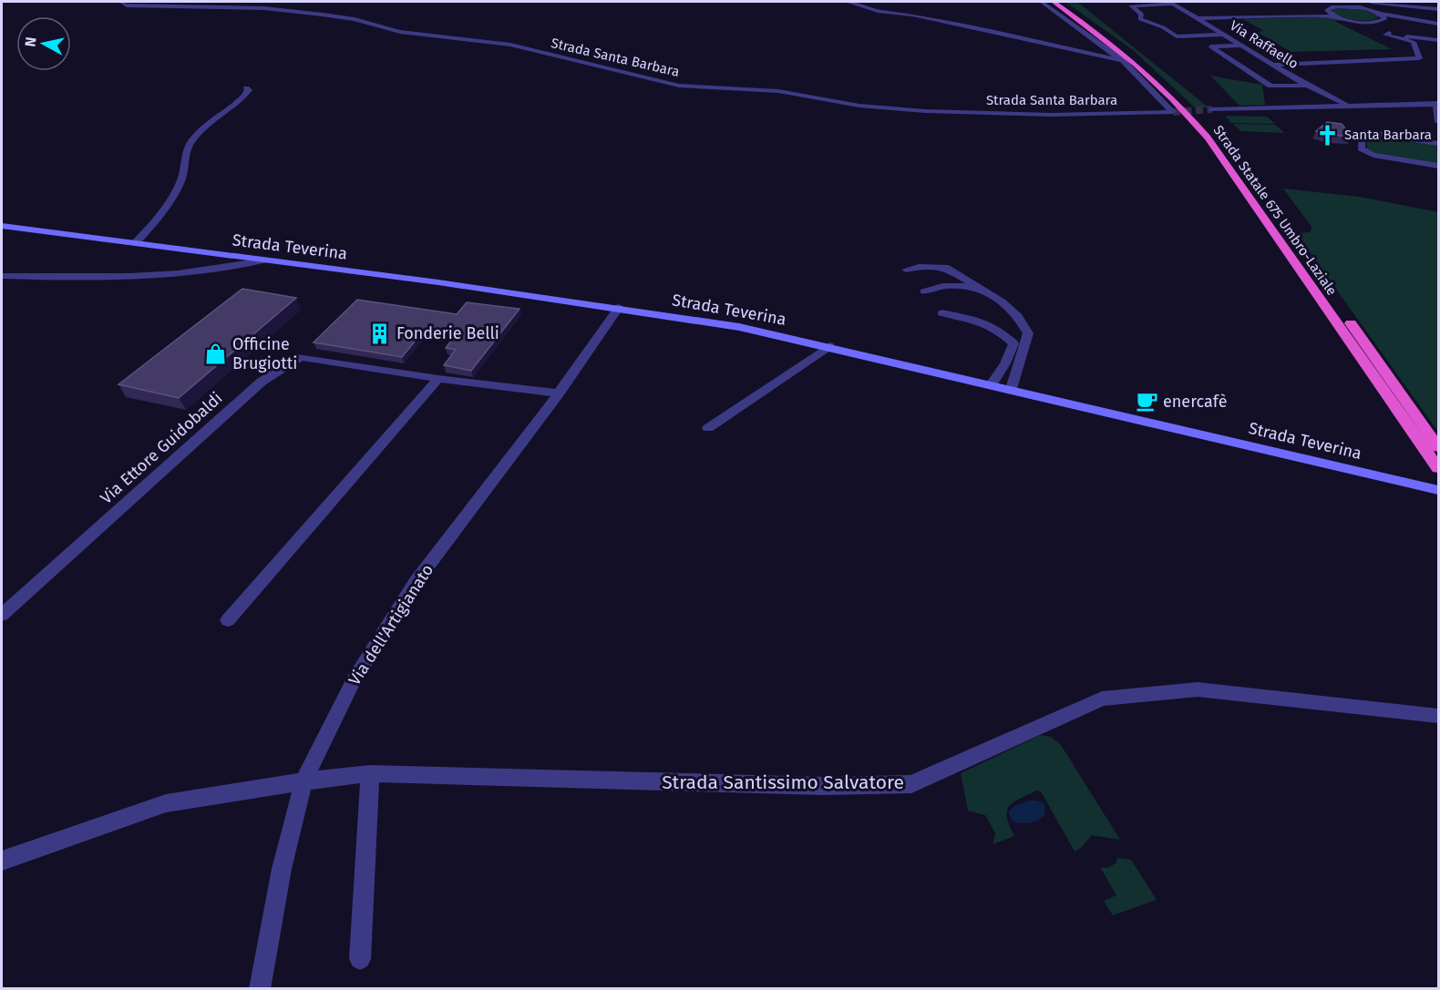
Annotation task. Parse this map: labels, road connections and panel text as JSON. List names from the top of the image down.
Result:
{
  "streets": {
    "highway": ["Strada Statale 675 Umbro-Laziale"],
    "main road": ["Strada Teverina"],
    "street": [
      "Via Raffaello",
      "Strada Santa Barbara",
      "Via Ettore Guidobaldi",
      "Via dell'Artigianato",
      "Strada Santissimo Salvatore"
    ]
  },
  "crossings": [
    ["Strada Teverina", "Via dell'Artigianato"],
    ["Via Ettore Guidobaldi", "Via dell'Artigianato"],
    ["Via dell'Artigianato", "Strada Santissimo Salvatore"]
  ],
  "places": {
    "church": ["Santa Barbara"],
    "building": ["Fonderie Belli"],
    "shop": ["Officine Brugiotti"],
    "cafe": ["enercafè"]
  },
  "north": "left"
}
